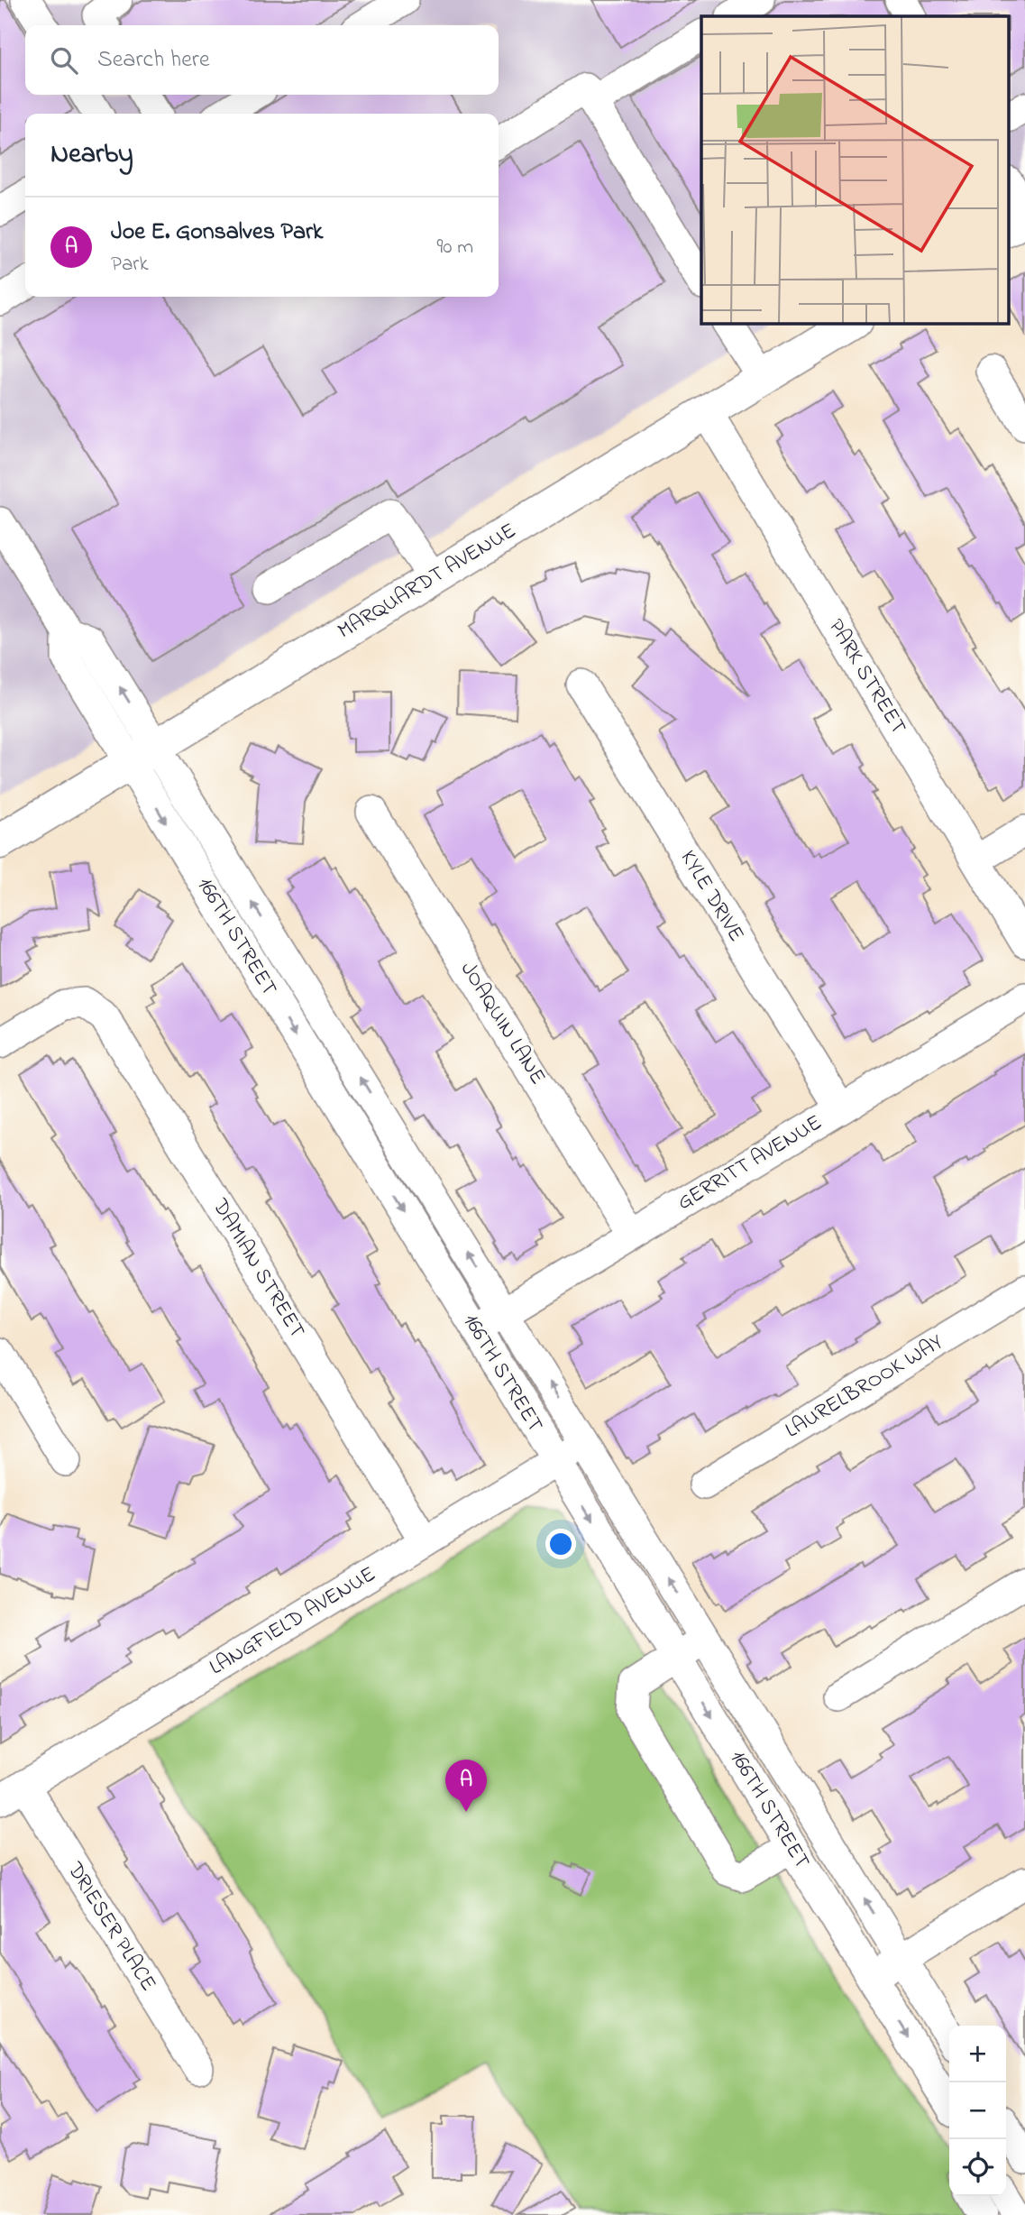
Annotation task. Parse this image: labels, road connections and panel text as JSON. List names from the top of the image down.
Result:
{
  "streets": {
    "main road": ["MARQUARDT AVENUE"],
    "street": [
      "PARK STREET",
      "KYLE DRIVE",
      "166TH STREET",
      "JOAQUIN LANE",
      "GERRITT AVENUE",
      "DAMIAN STREET",
      "LAURELBROOK WAY",
      "LANGFIELD AVENUE",
      "DRIESER PLACE"
    ]
  },
  "crossings": [
    ["MARQUARDT AVENUE", "PARK STREET"],
    ["MARQUARDT AVENUE", "166TH STREET"],
    ["KYLE DRIVE", "GERRITT AVENUE"],
    ["166TH STREET", "GERRITT AVENUE"],
    ["166TH STREET", "LANGFIELD AVENUE"],
    ["JOAQUIN LANE", "GERRITT AVENUE"],
    ["DAMIAN STREET", "LANGFIELD AVENUE"],
    ["LANGFIELD AVENUE", "DRIESER PLACE"]
  ],
  "page": {
    "search": "Search here",
    "heading": "Nearby",
    "list": [
      {
        "mark": "A",
        "name": "Joe E. Gonsalves Park",
        "note": "Park",
        "value": "90 m"
      }
    ],
    "pins": "A",
    "map_buttons": ["+", "−"]
  }
}
